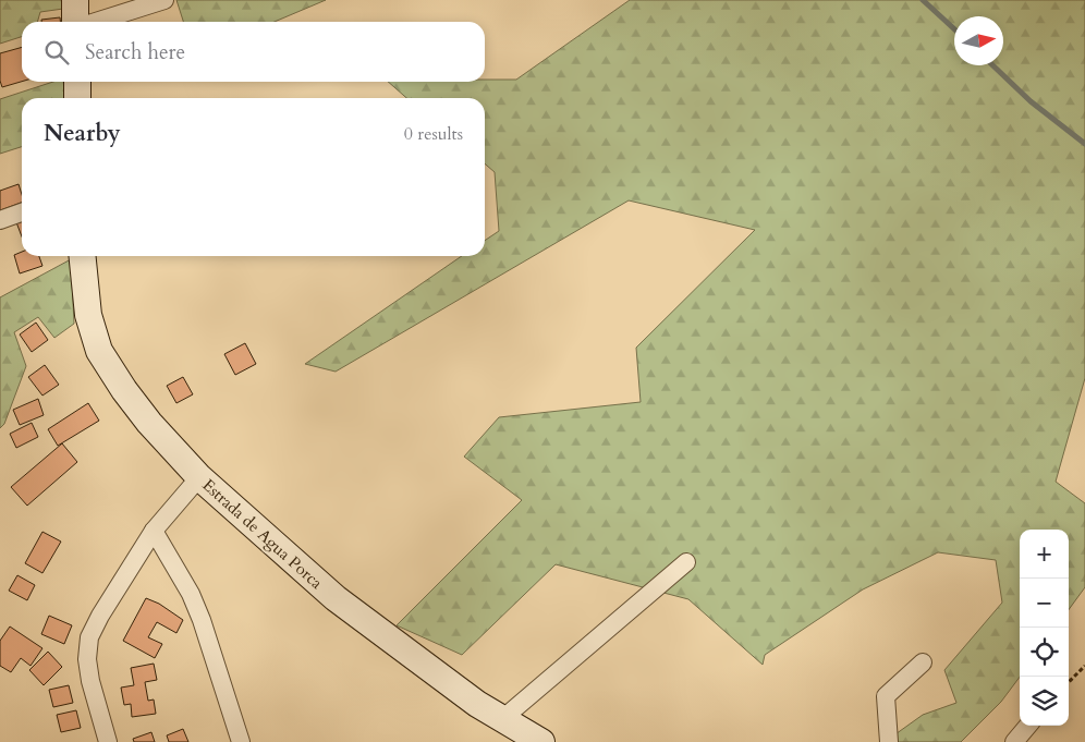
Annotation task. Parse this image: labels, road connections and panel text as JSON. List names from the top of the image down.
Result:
{
  "streets": {
    "main road": ["Estrada de Agua Porca"]
  },
  "north": "right",
  "page": {
    "search": "Search here",
    "heading": ["Nearby", "0 results"],
    "map_buttons": ["+", "−"]
  }
}
